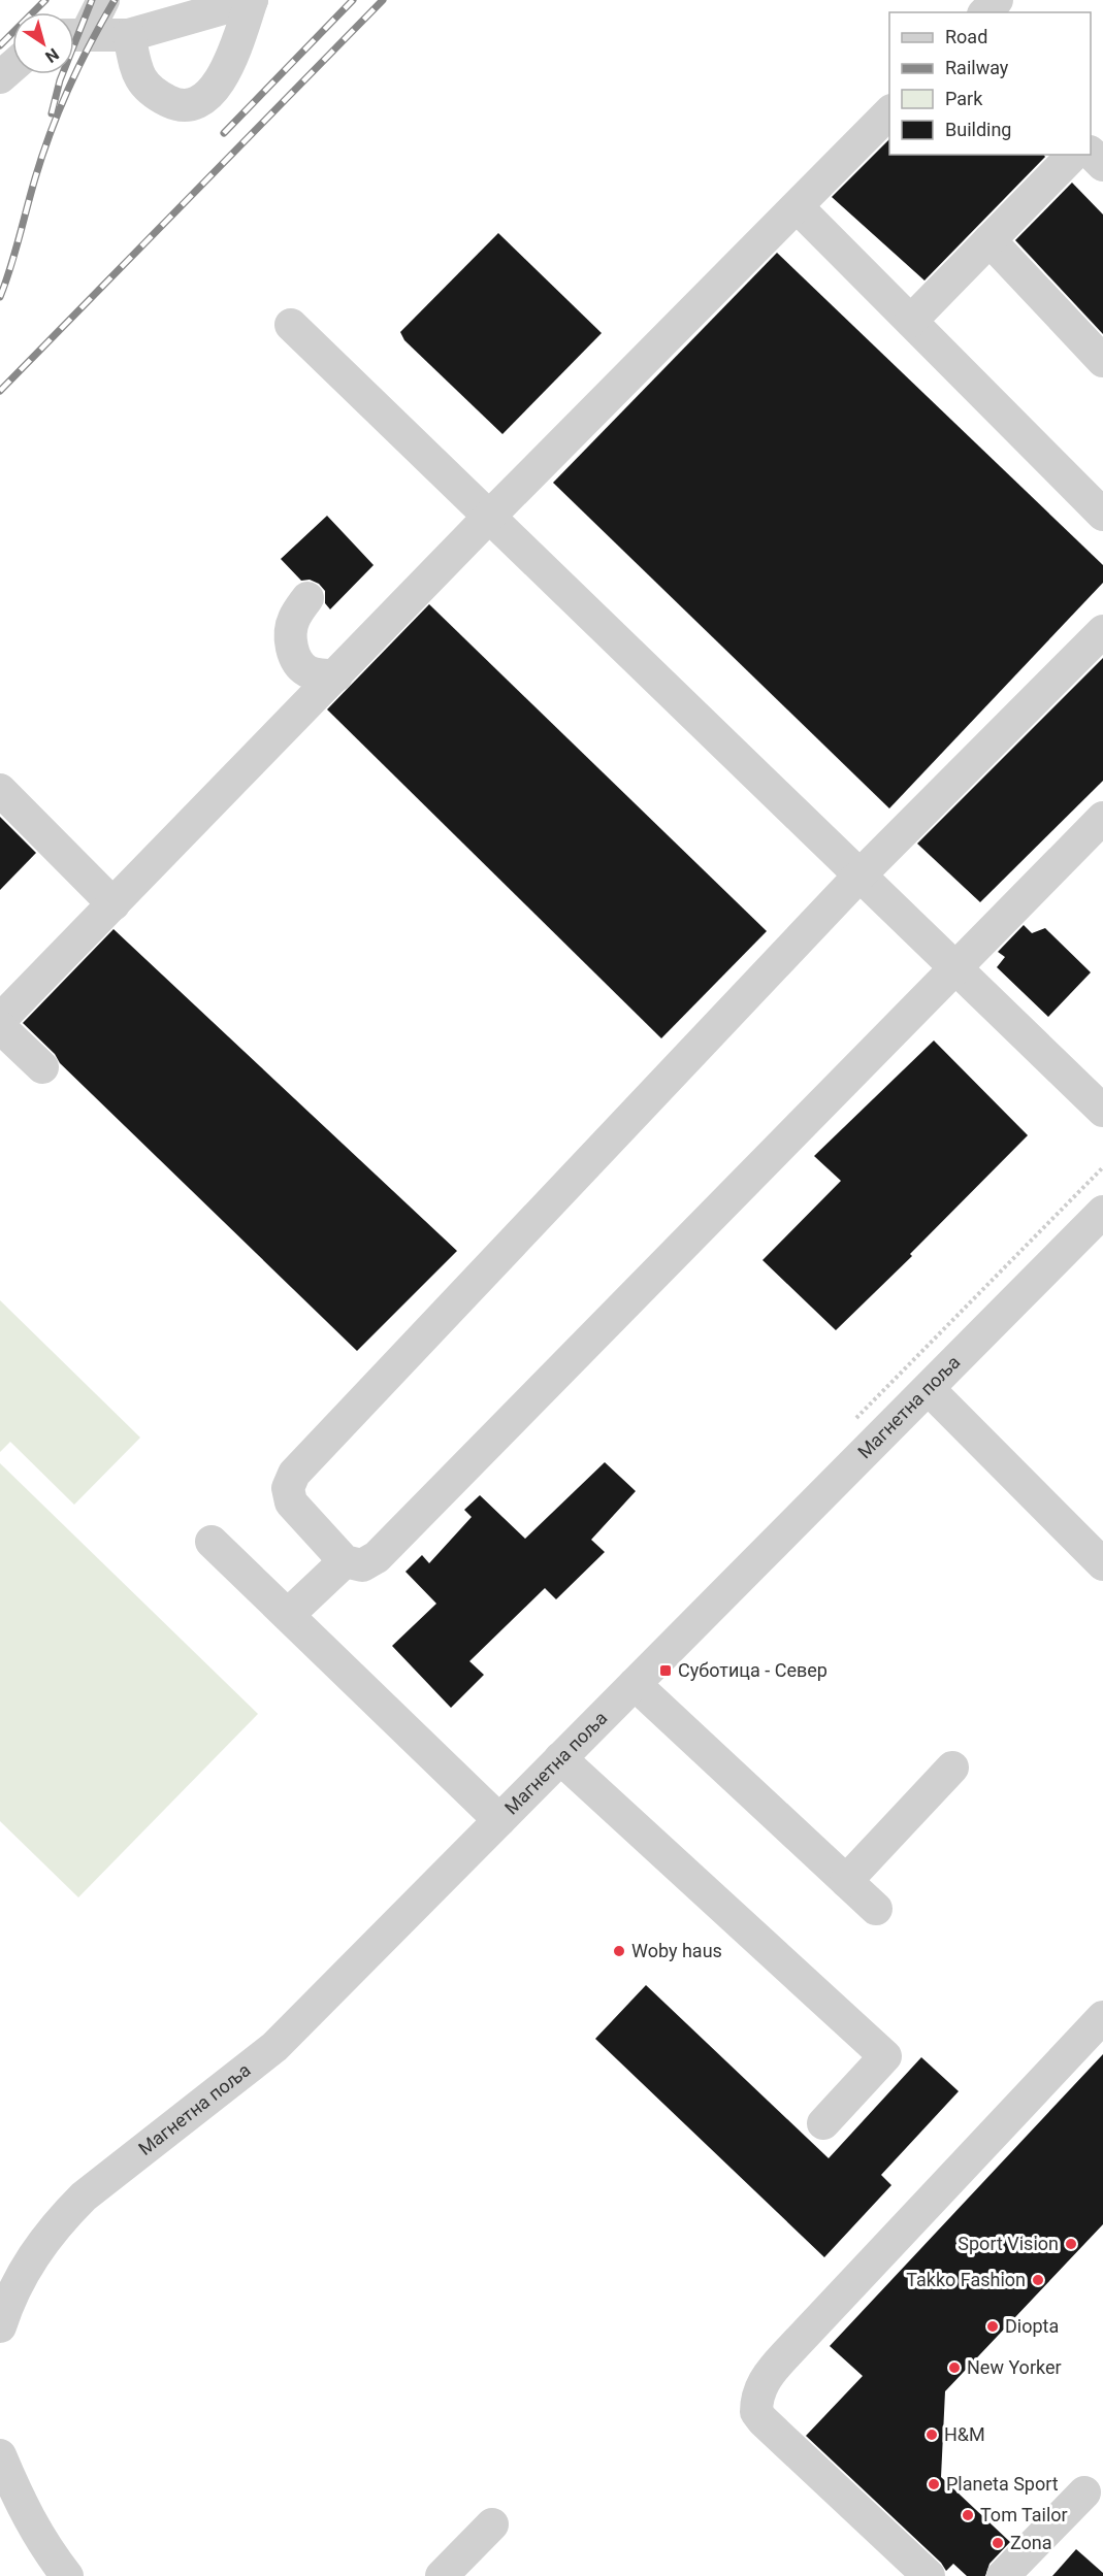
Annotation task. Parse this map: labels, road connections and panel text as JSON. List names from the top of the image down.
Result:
{
  "streets": {
    "street": ["Магнетна поља"]
  },
  "places": {
    "transit": ["Суботица - Север"],
    "other": [
      "Woby haus",
      "Sport Vision",
      "Takko Fashion",
      "Diopta",
      "New Yorker",
      "H&M",
      "Planeta Sport",
      "Tom Tailor",
      "Zona"
    ]
  },
  "legend": [
    "Road",
    "Railway",
    "Park",
    "Building"
  ],
  "north": "bottom right"
}
